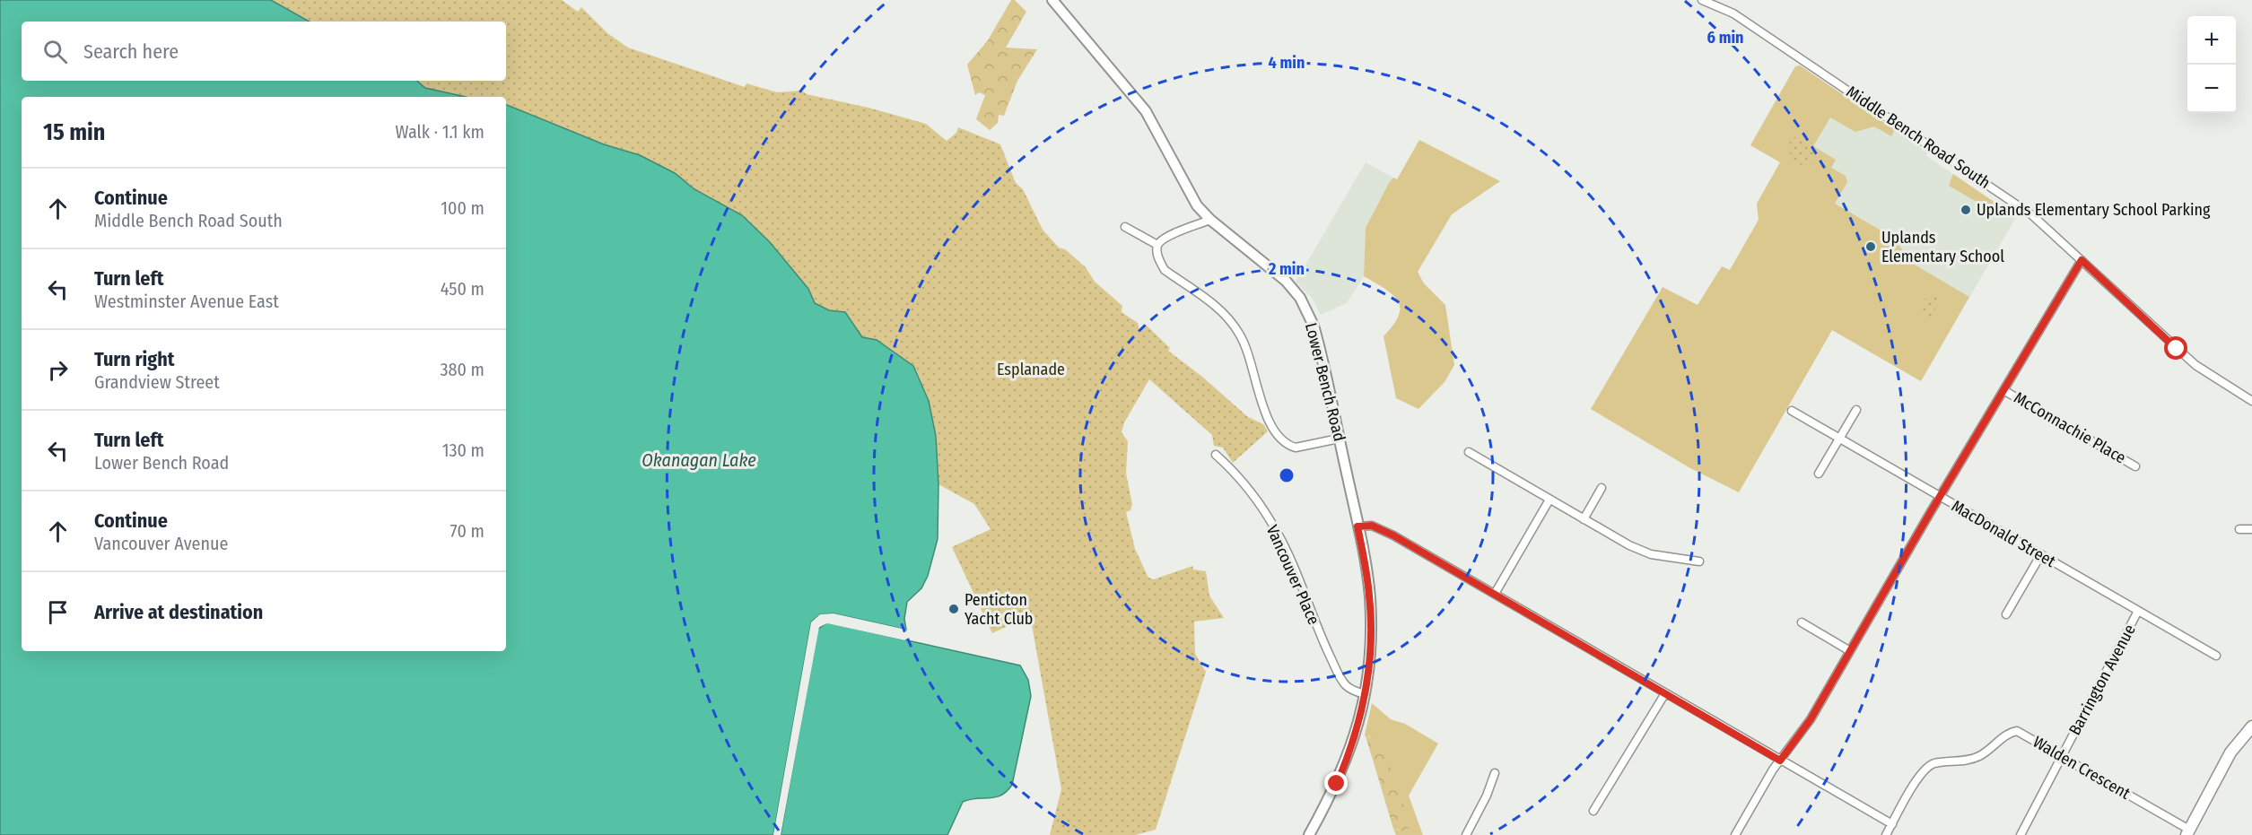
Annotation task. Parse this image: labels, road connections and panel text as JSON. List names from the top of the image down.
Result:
{
  "streets": {
    "street": [
      "Middle Bench Road South",
      "Lower Bench Road",
      "McConnachie Place",
      "MacDonald Street",
      "Vancouver Place",
      "Barrington Avenue",
      "Walden Crescent"
    ]
  },
  "crossings": [
    ["Lower Bench Road", "Vancouver Place"],
    ["MacDonald Street", "Barrington Avenue"],
    ["Barrington Avenue", "Walden Crescent"]
  ],
  "water": ["Okanagan Lake"],
  "parks": ["Esplanade"],
  "places": ["Uplands Elementary School Parking", "Uplands Elementary School", "Penticton Yacht Club"],
  "page": {
    "map_buttons": ["+", "−"],
    "search": "Search here",
    "heading": ["15 min", "Walk · 1.1 km"],
    "list": [
      ["Continue", "Middle Bench Road South", "100 m"],
      ["Turn left", "Westminster Avenue East", "450 m"],
      ["Turn right", "Grandview Street", "380 m"],
      ["Turn left", "Lower Bench Road", "130 m"],
      ["Continue", "Vancouver Avenue", "70 m"],
      "Arrive at destination"
    ]
  },
  "rings": ["6 min", "4 min", "2 min"]
}
